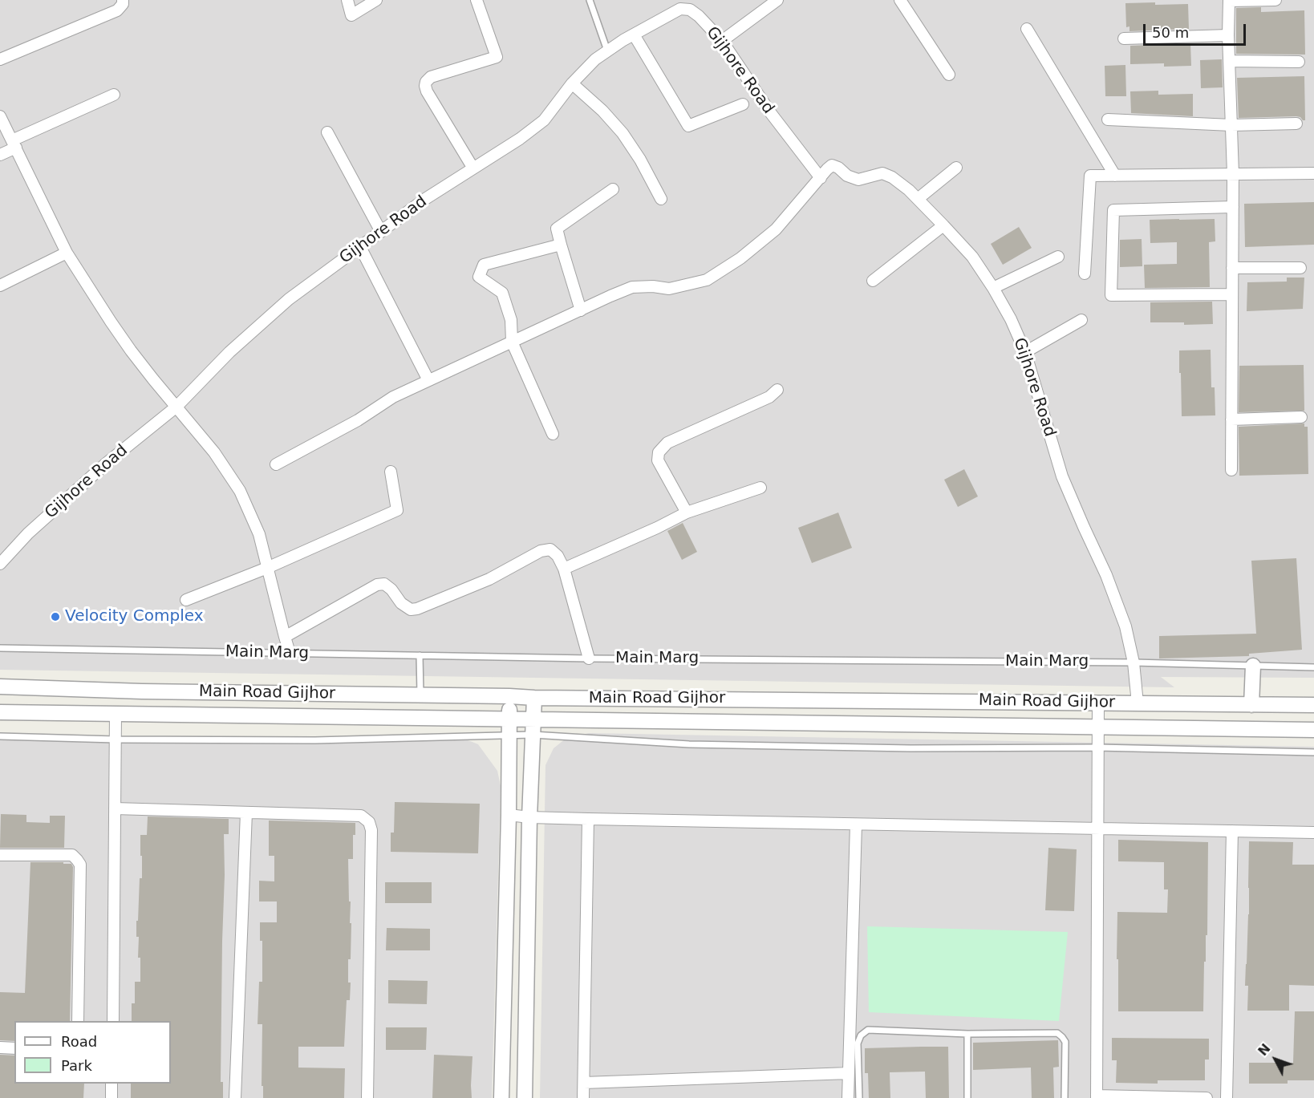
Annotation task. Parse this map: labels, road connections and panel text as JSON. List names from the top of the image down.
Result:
{
  "streets": {
    "street": ["Gijhore Road", "Main Road Gijhor"],
    "lane": ["Main Marg"]
  },
  "crossings": [
    ["Gijhore Road", "Main Marg"],
    ["Gijhore Road", "Main Road Gijhor"]
  ],
  "places": ["Velocity Complex"],
  "legend": ["Road", "Park"],
  "scale_bar": "50 m",
  "north": "top left"
}
